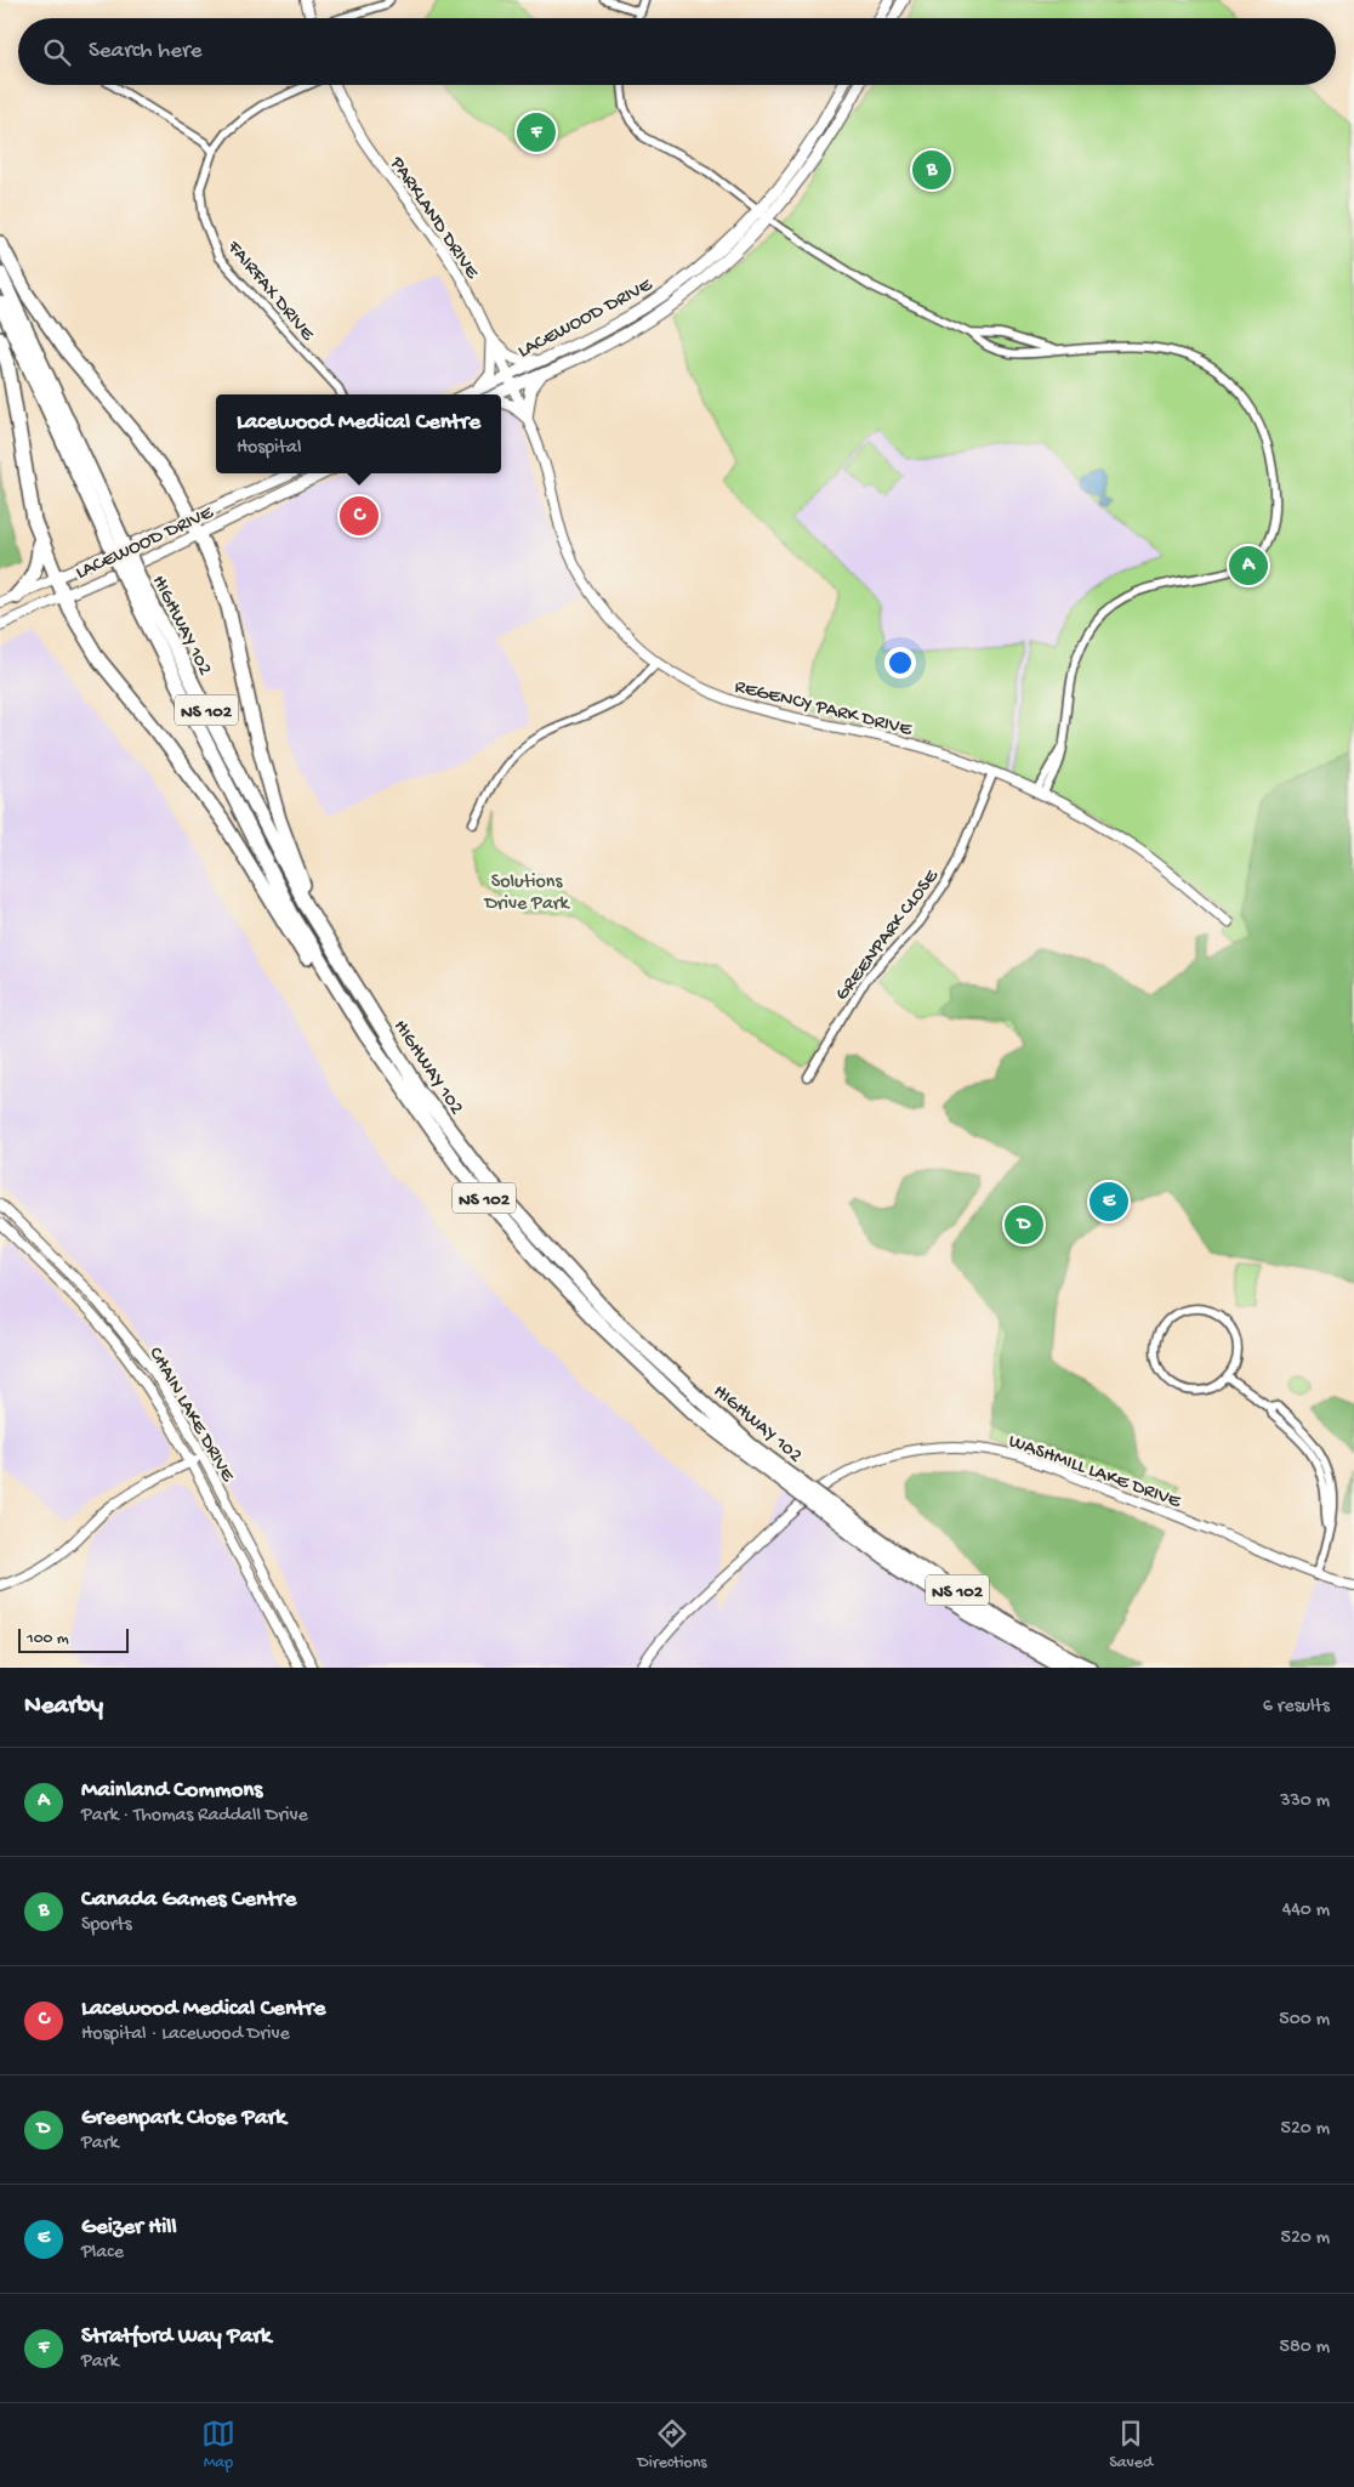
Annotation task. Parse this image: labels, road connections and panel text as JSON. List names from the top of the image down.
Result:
{
  "streets": {
    "highway": ["HIGHWAY 102", "NS 102"],
    "main road": ["LACEWOOD DRIVE"],
    "street": [
      "PARKLAND DRIVE",
      "FAIRFAX DRIVE",
      "REGENCY PARK DRIVE",
      "GREENPARK CLOSE",
      "CHAIN LAKE DRIVE",
      "WASHMILL LAKE DRIVE"
    ]
  },
  "crossings": [
    ["PARKLAND DRIVE", "LACEWOOD DRIVE"],
    ["PARKLAND DRIVE", "REGENCY PARK DRIVE"],
    ["LACEWOOD DRIVE", "REGENCY PARK DRIVE"],
    ["REGENCY PARK DRIVE", "GREENPARK CLOSE"]
  ],
  "parks": ["Solutions Drive Park"],
  "scale_bar": "100 m",
  "page": {
    "search": "Search here",
    "pins": [
      "F",
      "B",
      "C",
      "A",
      "E",
      "D"
    ],
    "popup": ["Lacewood Medical Centre", "Hospital"],
    "scale": "100 m",
    "heading": ["Nearby", "6 results"],
    "list": [
      {
        "mark": "A",
        "name": "Mainland Commons",
        "note": "Park · Thomas Raddall Drive",
        "value": "330 m"
      },
      {
        "mark": "B",
        "name": "Canada Games Centre",
        "note": "Sports",
        "value": "440 m"
      },
      {
        "mark": "C",
        "name": "Lacewood Medical Centre",
        "note": "Hospital · Lacewood Drive",
        "value": "500 m"
      },
      {
        "mark": "D",
        "name": "Greenpark Close Park",
        "note": "Park",
        "value": "520 m"
      },
      {
        "mark": "E",
        "name": "Geizer Hill",
        "note": "Place",
        "value": "520 m"
      },
      {
        "mark": "F",
        "name": "Stratford Way Park",
        "note": "Park",
        "value": "580 m"
      }
    ],
    "nav": ["Map", "Directions", "Saved"]
  }
}
